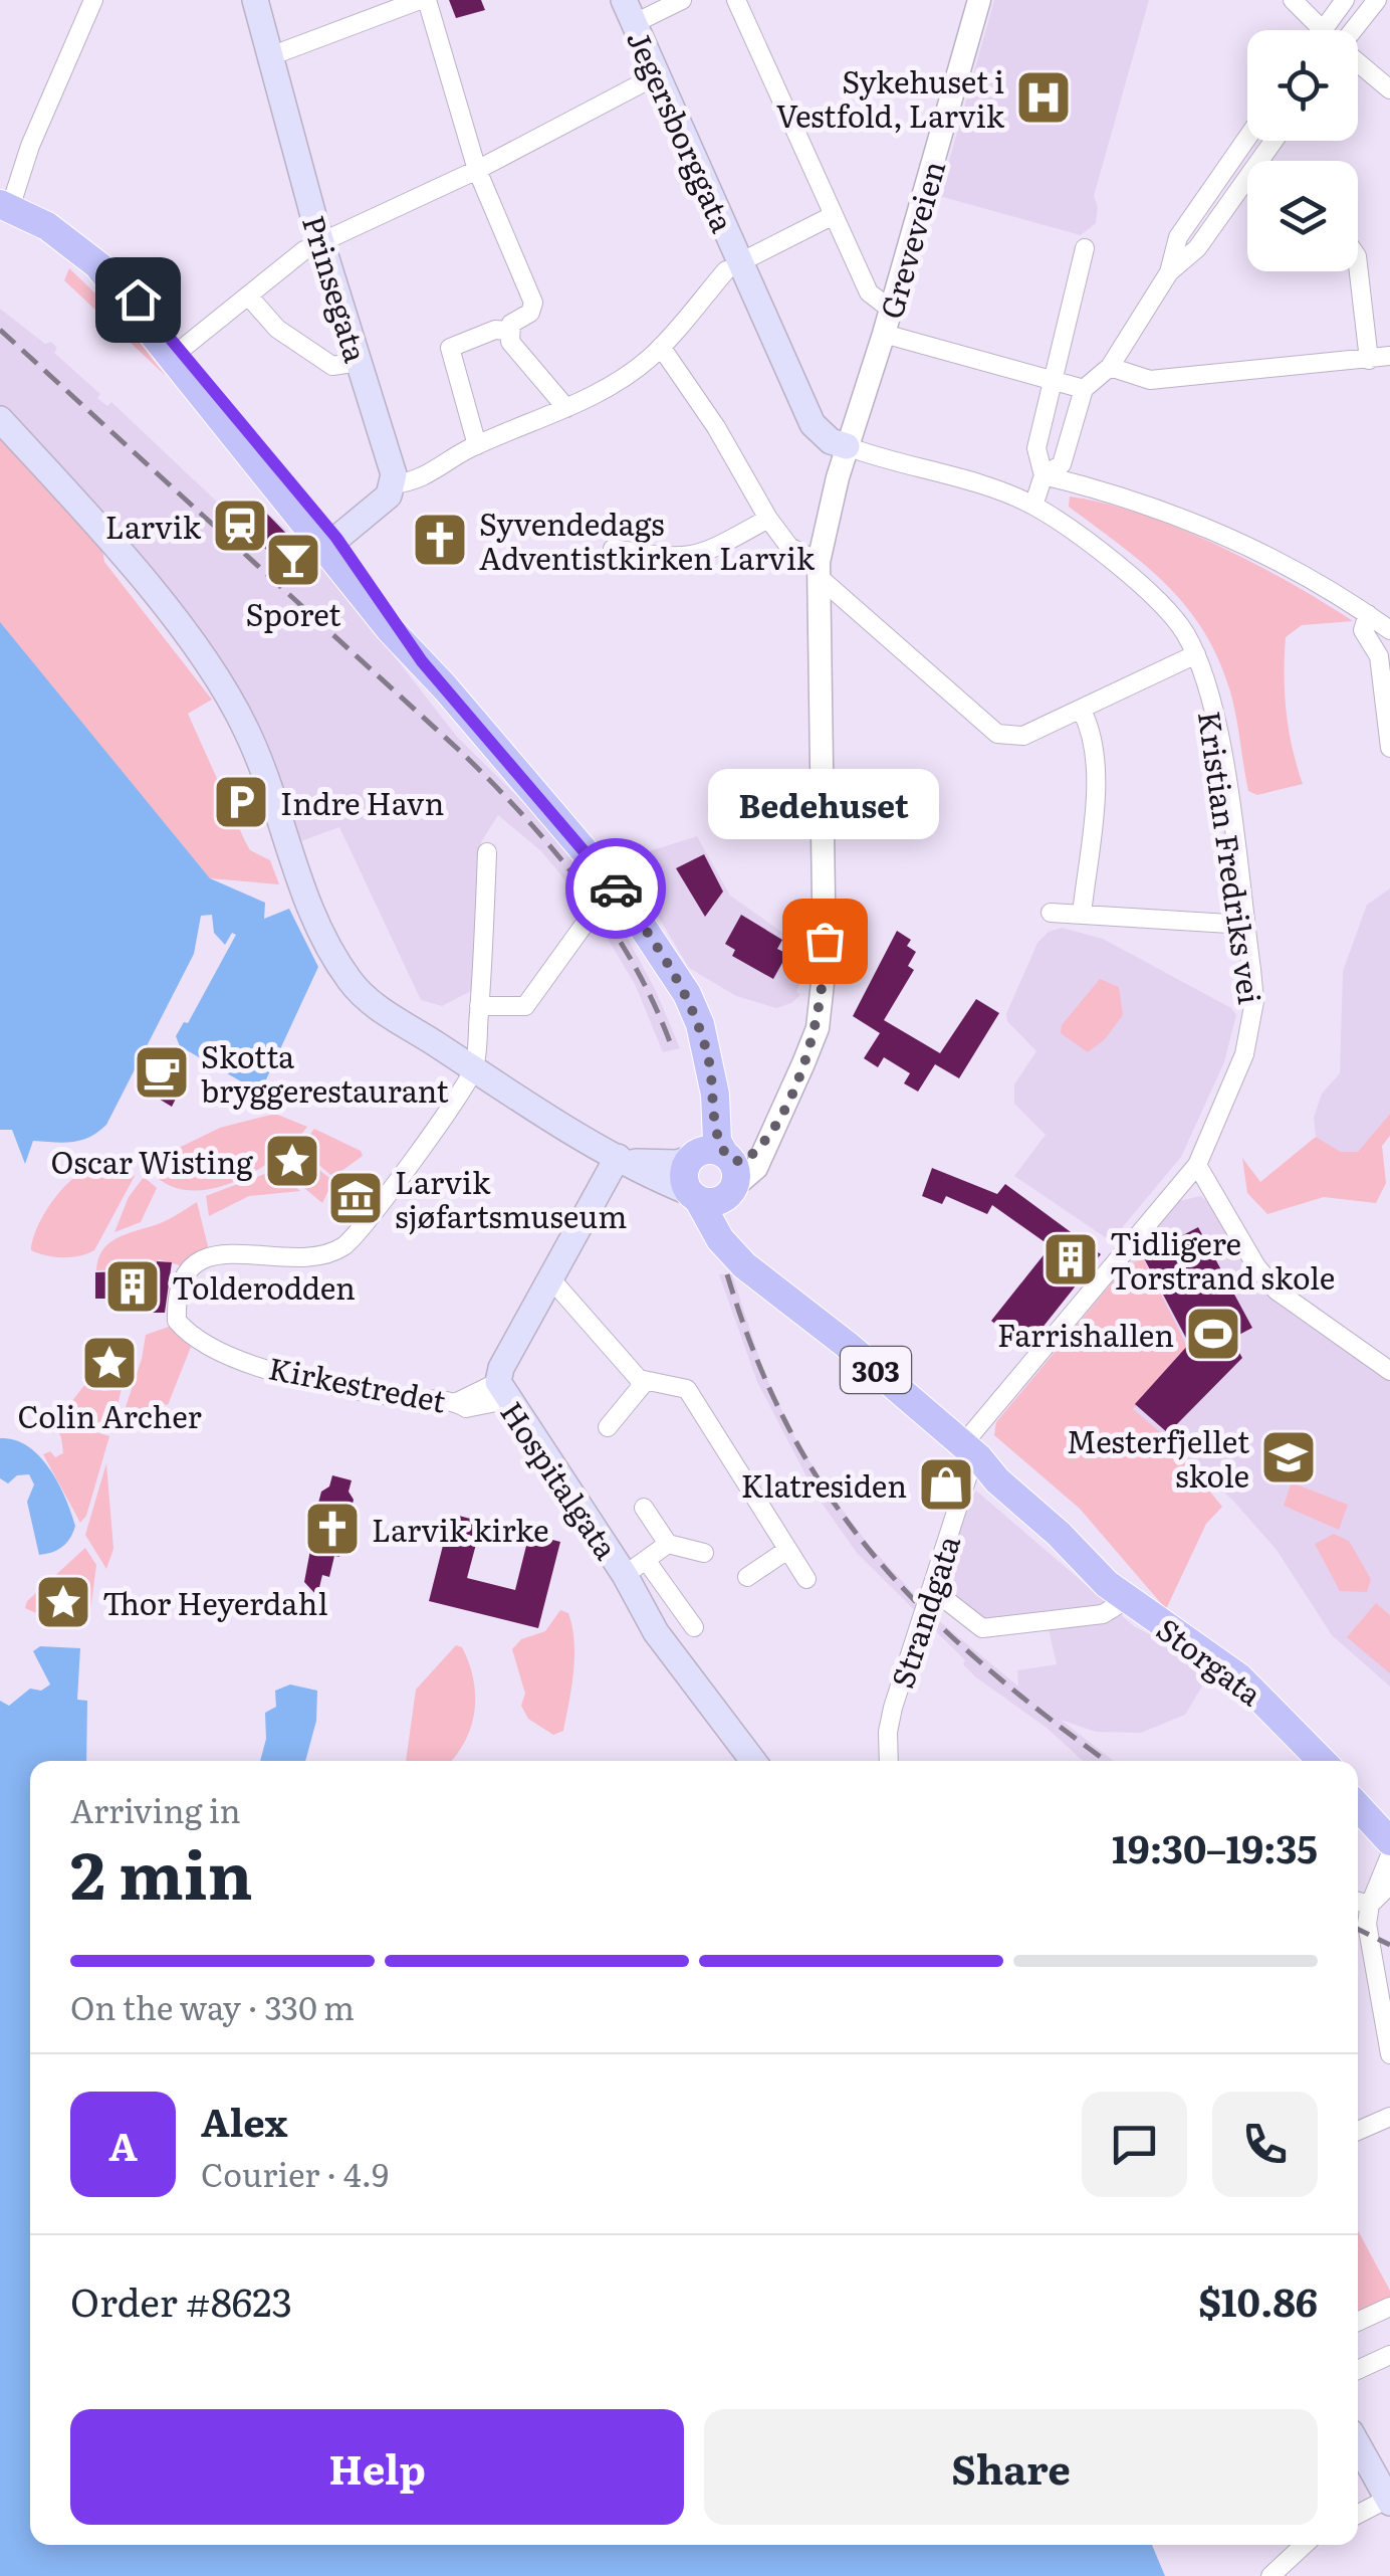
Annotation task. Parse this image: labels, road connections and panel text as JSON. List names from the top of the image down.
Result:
{
  "streets": {
    "main road": [
      "Jegersborggata",
      "Prinsegata",
      "303",
      "Hospitalgata",
      "Storgata"
    ],
    "street": [
      "Greveveien",
      "Kristian Fredriks vei",
      "Kirkestredet",
      "Strandgata"
    ]
  },
  "crossings": [
    ["Jegersborggata", "Greveveien"],
    ["Jegersborggata", "Kristian Fredriks vei"],
    ["Greveveien", "Kristian Fredriks vei"],
    ["Greveveien", "303"],
    ["Greveveien", "Storgata"],
    ["Kristian Fredriks vei", "Strandgata"],
    ["Kristian Fredriks vei", "Storgata"],
    ["303", "Storgata"],
    ["Kirkestredet", "Hospitalgata"],
    ["Strandgata", "Storgata"]
  ],
  "places": {
    "hospital": ["Sykehuset i Vestfold, Larvik"],
    "station": ["Larvik"],
    "church": ["Syvendedags Adventistkirken Larvik", "Larvik kirke"],
    "bar": ["Sporet"],
    "parking": ["Indre Havn"],
    "other": ["Bedehuset"],
    "cafe": ["Skotta bryggerestaurant"],
    "place": ["Oscar Wisting", "Colin Archer", "Thor Heyerdahl"],
    "museum": ["Larvik sjøfartsmuseum"],
    "building": ["Tidligere Torstrand skole", "Tolderodden"],
    "sports": ["Farrishallen"],
    "school or university": ["Mesterfjellet skole"],
    "shop": ["Klatresiden"]
  },
  "page": {
    "bubble": "Bedehuset",
    "heading": ["2 min", "Arriving in", "19:30–19:35"],
    "panel": [
      "Alex",
      "Courier · 4.9",
      "Order #8623",
      "$10.86"
    ],
    "bar": "On the way · 330 m",
    "round": "A",
    "buttons": ["Help", "Share"]
  }
}
